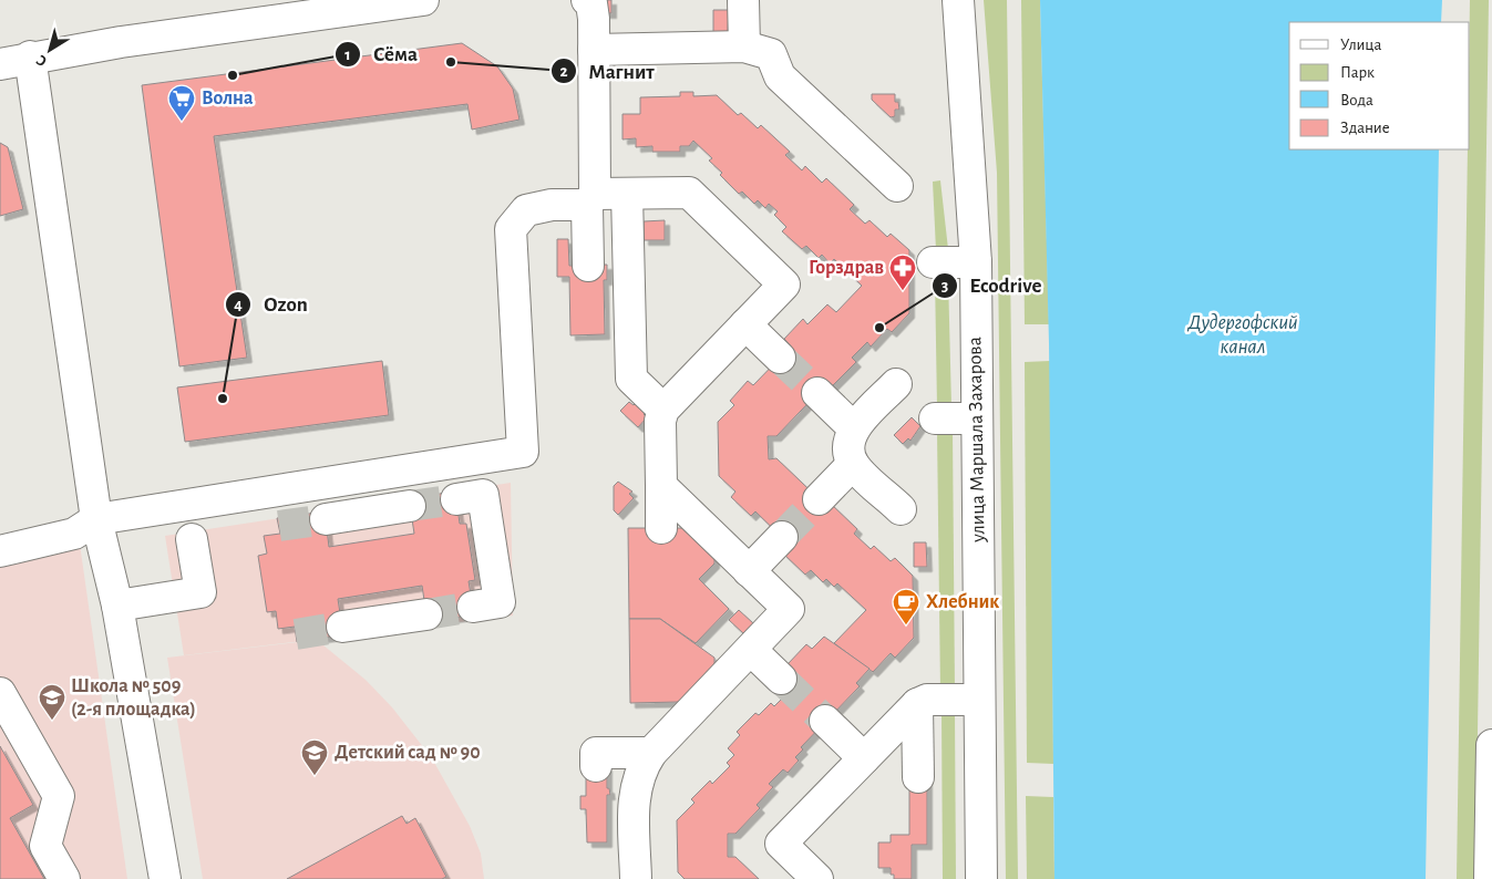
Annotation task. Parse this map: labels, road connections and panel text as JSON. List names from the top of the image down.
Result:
{
  "streets": {
    "street": ["улица Маршала Захарова"]
  },
  "water": ["Дудергофский канал"],
  "places": {
    "other": [
      "Магнит",
      "Сёма",
      "Ecodrive",
      "Ozon"
    ],
    "supermarket": ["Волна"],
    "pharmacy": ["Горздрав"],
    "cafe": ["Хлебник"],
    "school or university": ["Школа № 509 (2-я площадка)", "Детский сад № 90"]
  },
  "legend": [
    "Улица",
    "Парк",
    "Вода",
    "Здание"
  ],
  "north": "bottom left"
}
